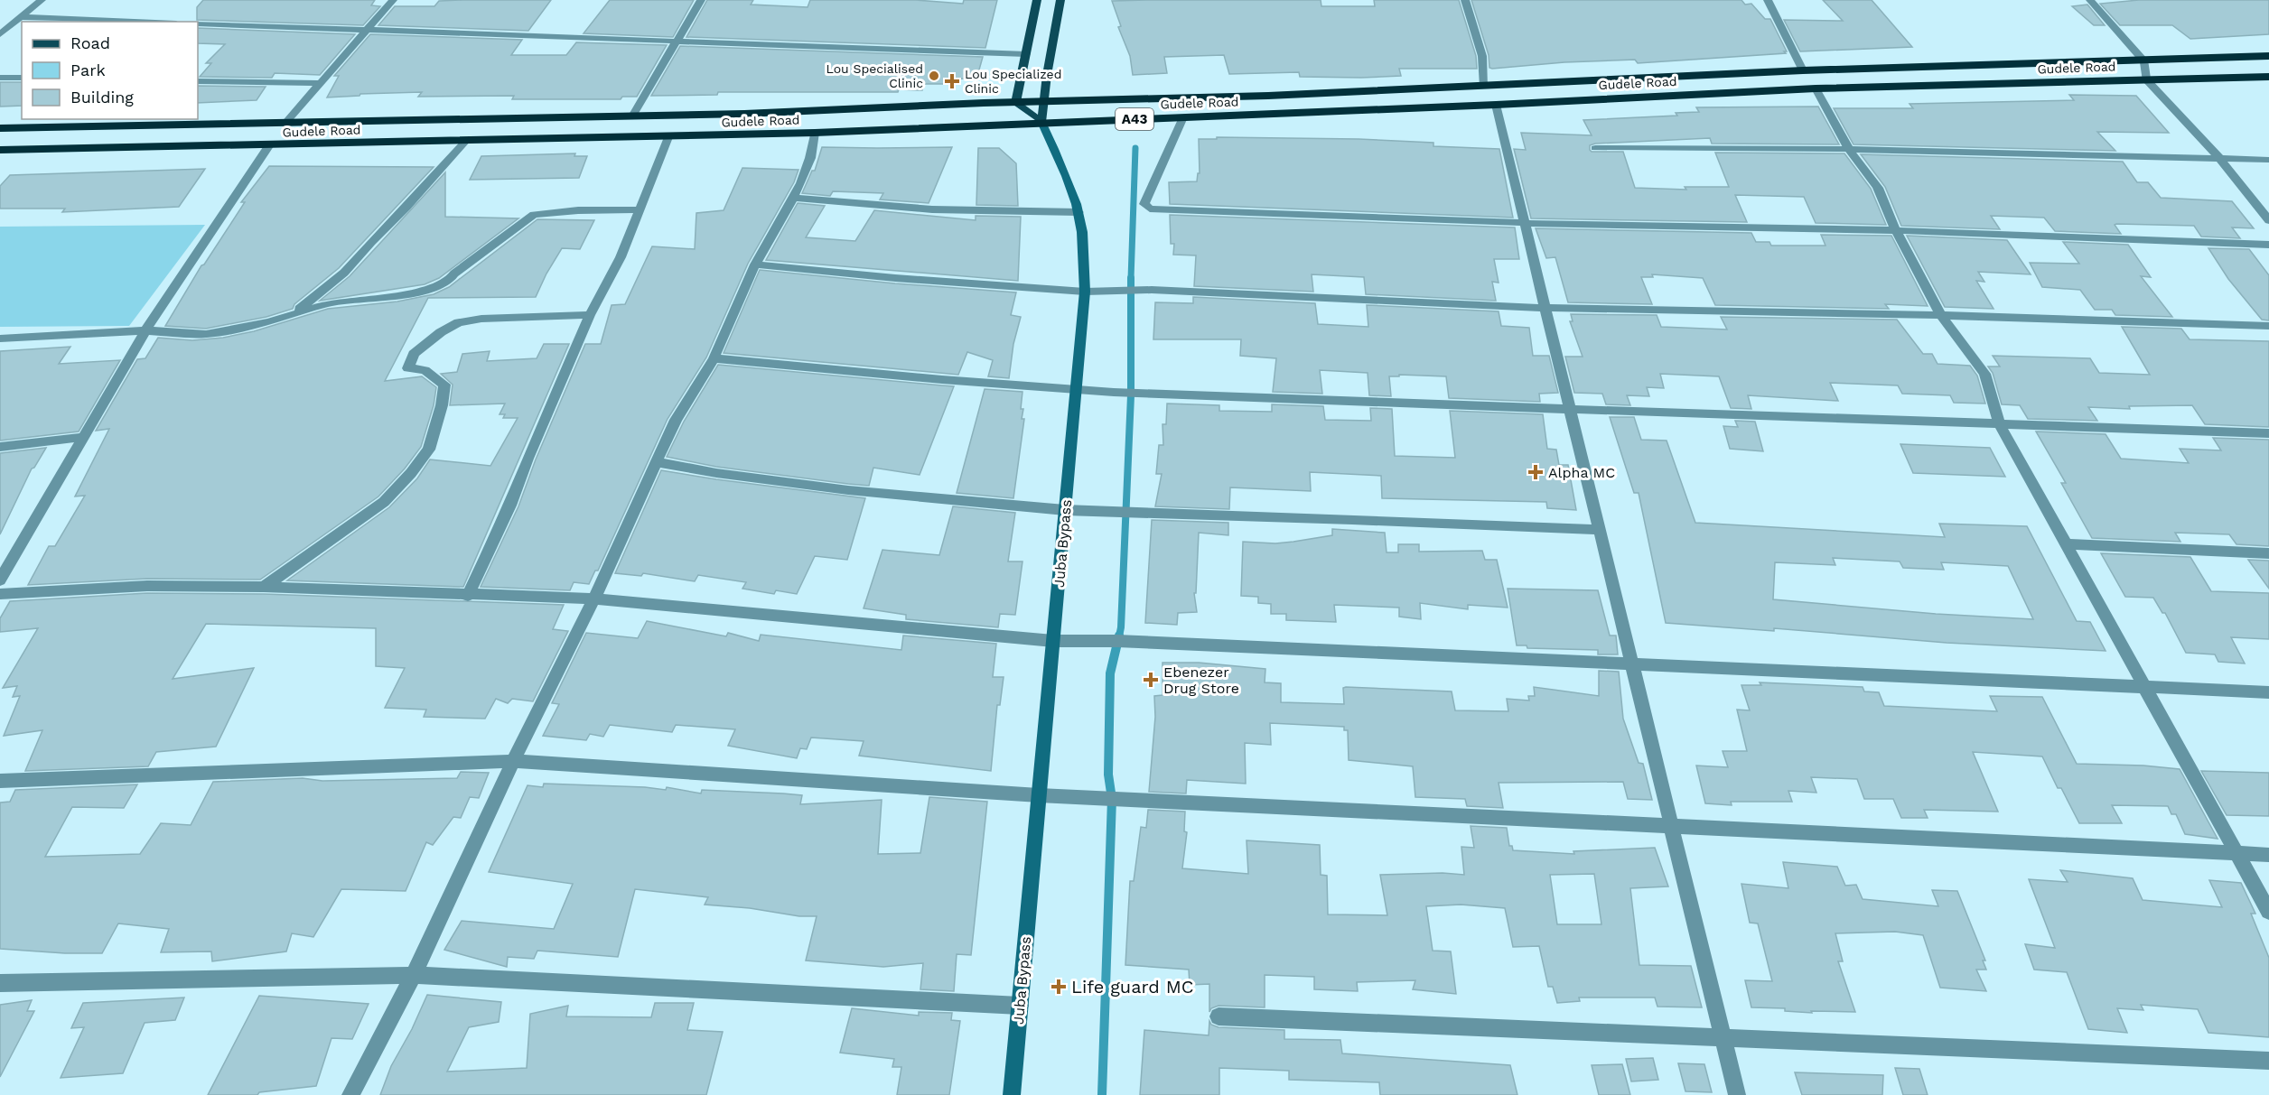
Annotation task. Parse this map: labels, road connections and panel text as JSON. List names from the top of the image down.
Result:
{
  "streets": {
    "highway": ["Gudele Road", "A43"],
    "main road": ["Juba Bypass"]
  },
  "crossings": [
    ["Gudele Road", "Juba Bypass"]
  ],
  "places": {
    "other": ["Lou Specialised Clinic"],
    "health": [
      "Lou Specialized Clinic",
      "Alpha MC",
      "Ebenezer Drug Store",
      "Life guard MC"
    ]
  },
  "legend": ["Road", "Park", "Building"]
}
